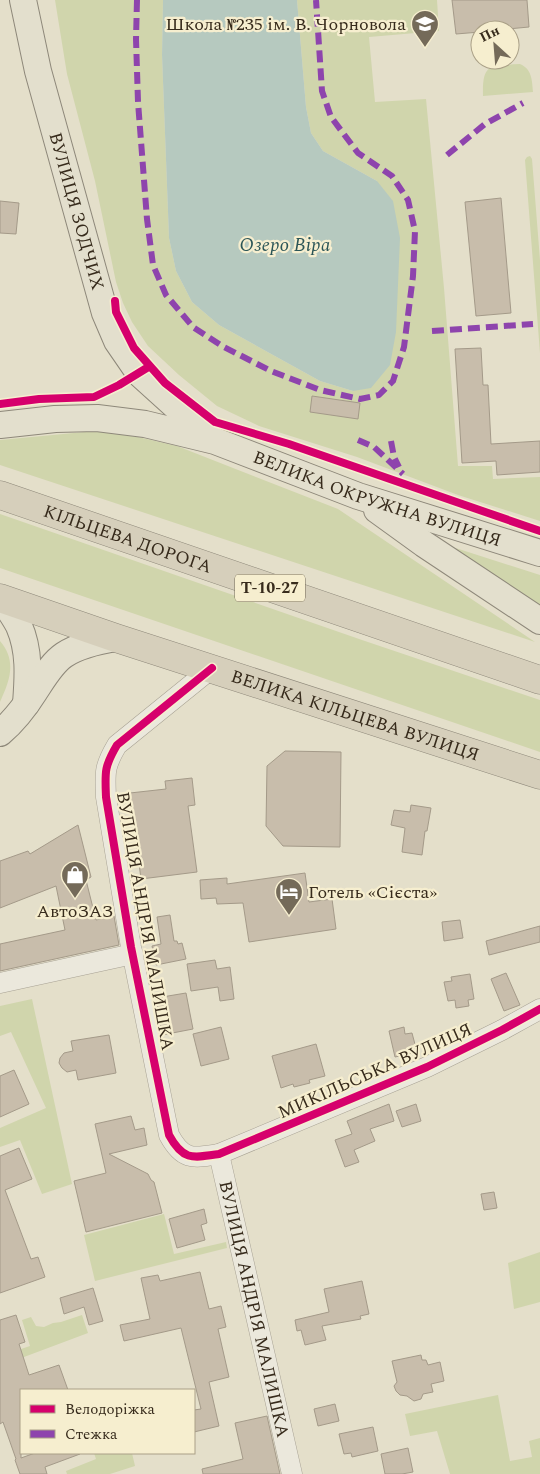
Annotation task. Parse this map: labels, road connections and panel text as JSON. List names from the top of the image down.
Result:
{
  "streets": {
    "highway": ["КІЛЬЦЕВА ДОРОГА", "Т-10-27", "ВЕЛИКА КІЛЬЦЕВА ВУЛИЦЯ"],
    "main road": ["ВУЛИЦЯ ЗОДЧИХ", "ВЕЛИКА ОКРУЖНА ВУЛИЦЯ"],
    "street": ["ВУЛИЦЯ АНДРІЯ МАЛИШКА", "МИКІЛЬСЬКА ВУЛИЦЯ"]
  },
  "crossings": [
    ["ВУЛИЦЯ ЗОДЧИХ", "ВЕЛИКА ОКРУЖНА ВУЛИЦЯ"],
    ["ВЕЛИКА КІЛЬЦЕВА ВУЛИЦЯ", "ВУЛИЦЯ АНДРІЯ МАЛИШКА"],
    ["ВУЛИЦЯ АНДРІЯ МАЛИШКА", "МИКІЛЬСЬКА ВУЛИЦЯ"]
  ],
  "water": ["Озеро Віра"],
  "places": {
    "school or university": ["Школа №235 ім. В. Чорновола"],
    "shop": ["АвтоЗАЗ"],
    "hotel": ["Готель «Сієста»"]
  },
  "legend": ["Велодоріжка", "Стежка"],
  "north": "top left"
}
